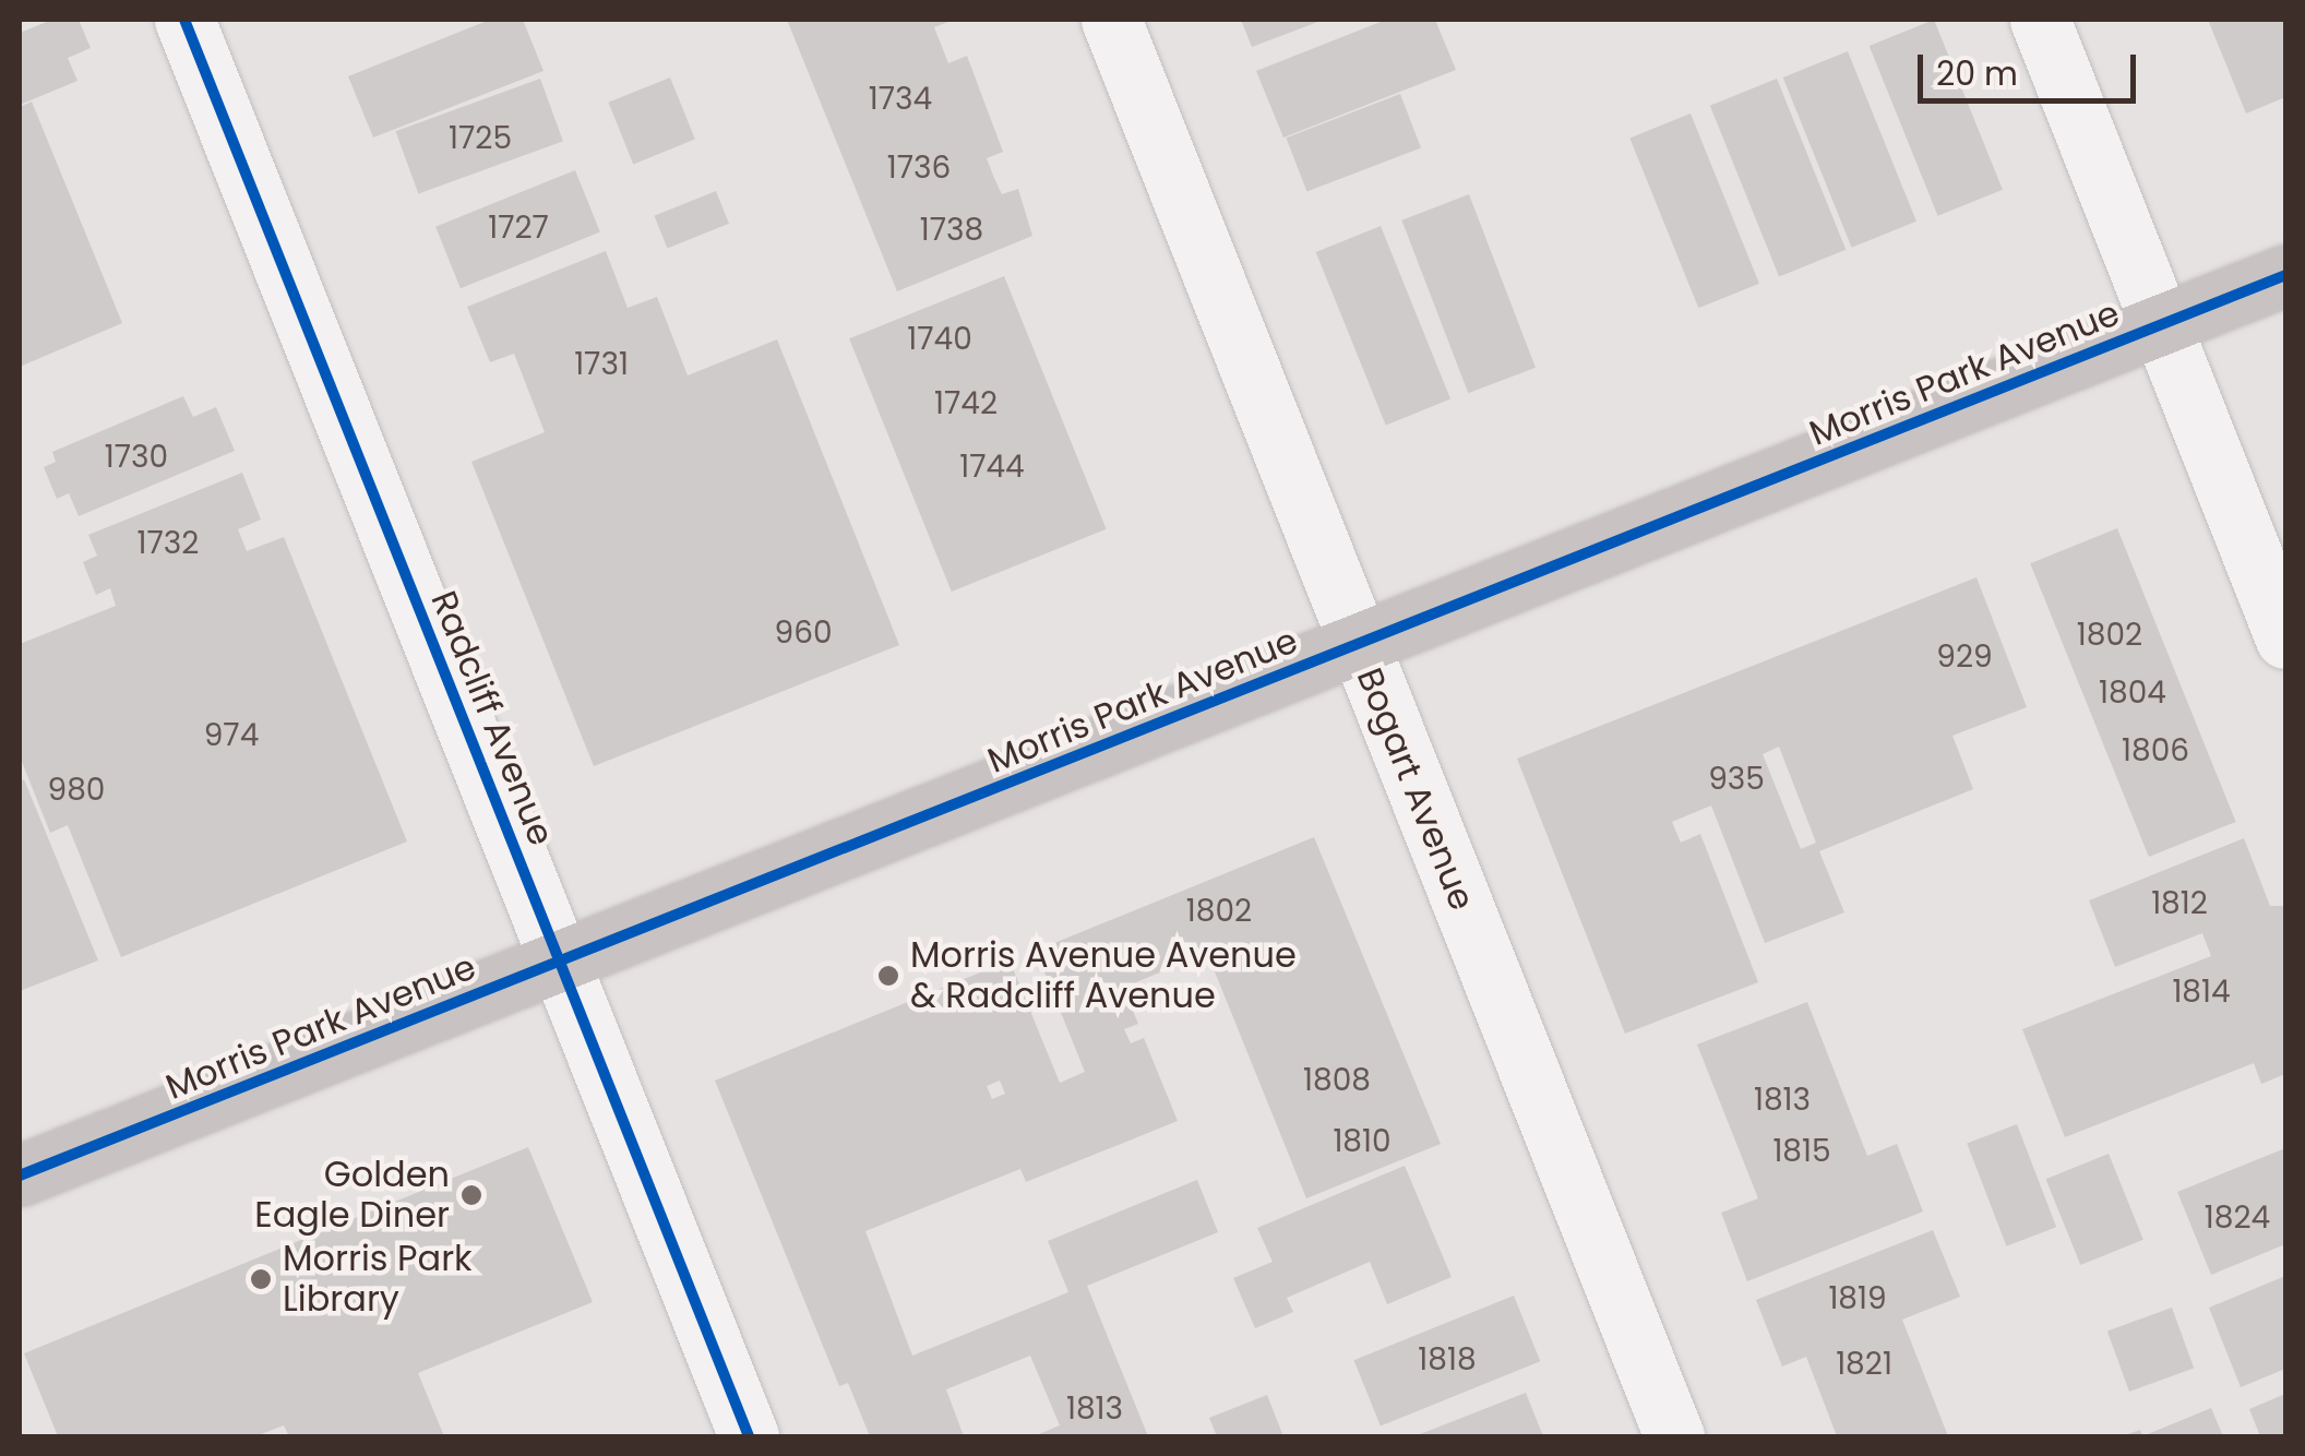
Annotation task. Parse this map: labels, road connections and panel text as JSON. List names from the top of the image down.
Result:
{
  "streets": {
    "main road": ["Morris Park Avenue"],
    "street": ["Radcliff Avenue", "Bogart Avenue"]
  },
  "crossings": [
    ["Morris Park Avenue", "Radcliff Avenue"],
    ["Morris Park Avenue", "Bogart Avenue"]
  ],
  "places": ["Morris Avenue Avenue & Radcliff Avenue", "Golden Eagle Diner", "Morris Park Library"],
  "house_numbers": [
    "1734",
    "1725",
    "1736",
    "1727",
    "1738",
    "1740",
    "1731",
    "1742",
    "1730",
    "1744",
    "1732",
    "960",
    "1802",
    "929",
    "1804",
    "974",
    "1806",
    "935",
    "980",
    "1812",
    "1802",
    "1814",
    "1808",
    "1813",
    "1810",
    "1815",
    "1824",
    "1819",
    "1818",
    "1821",
    "1813"
  ],
  "scale_bar": "20 m"
}
